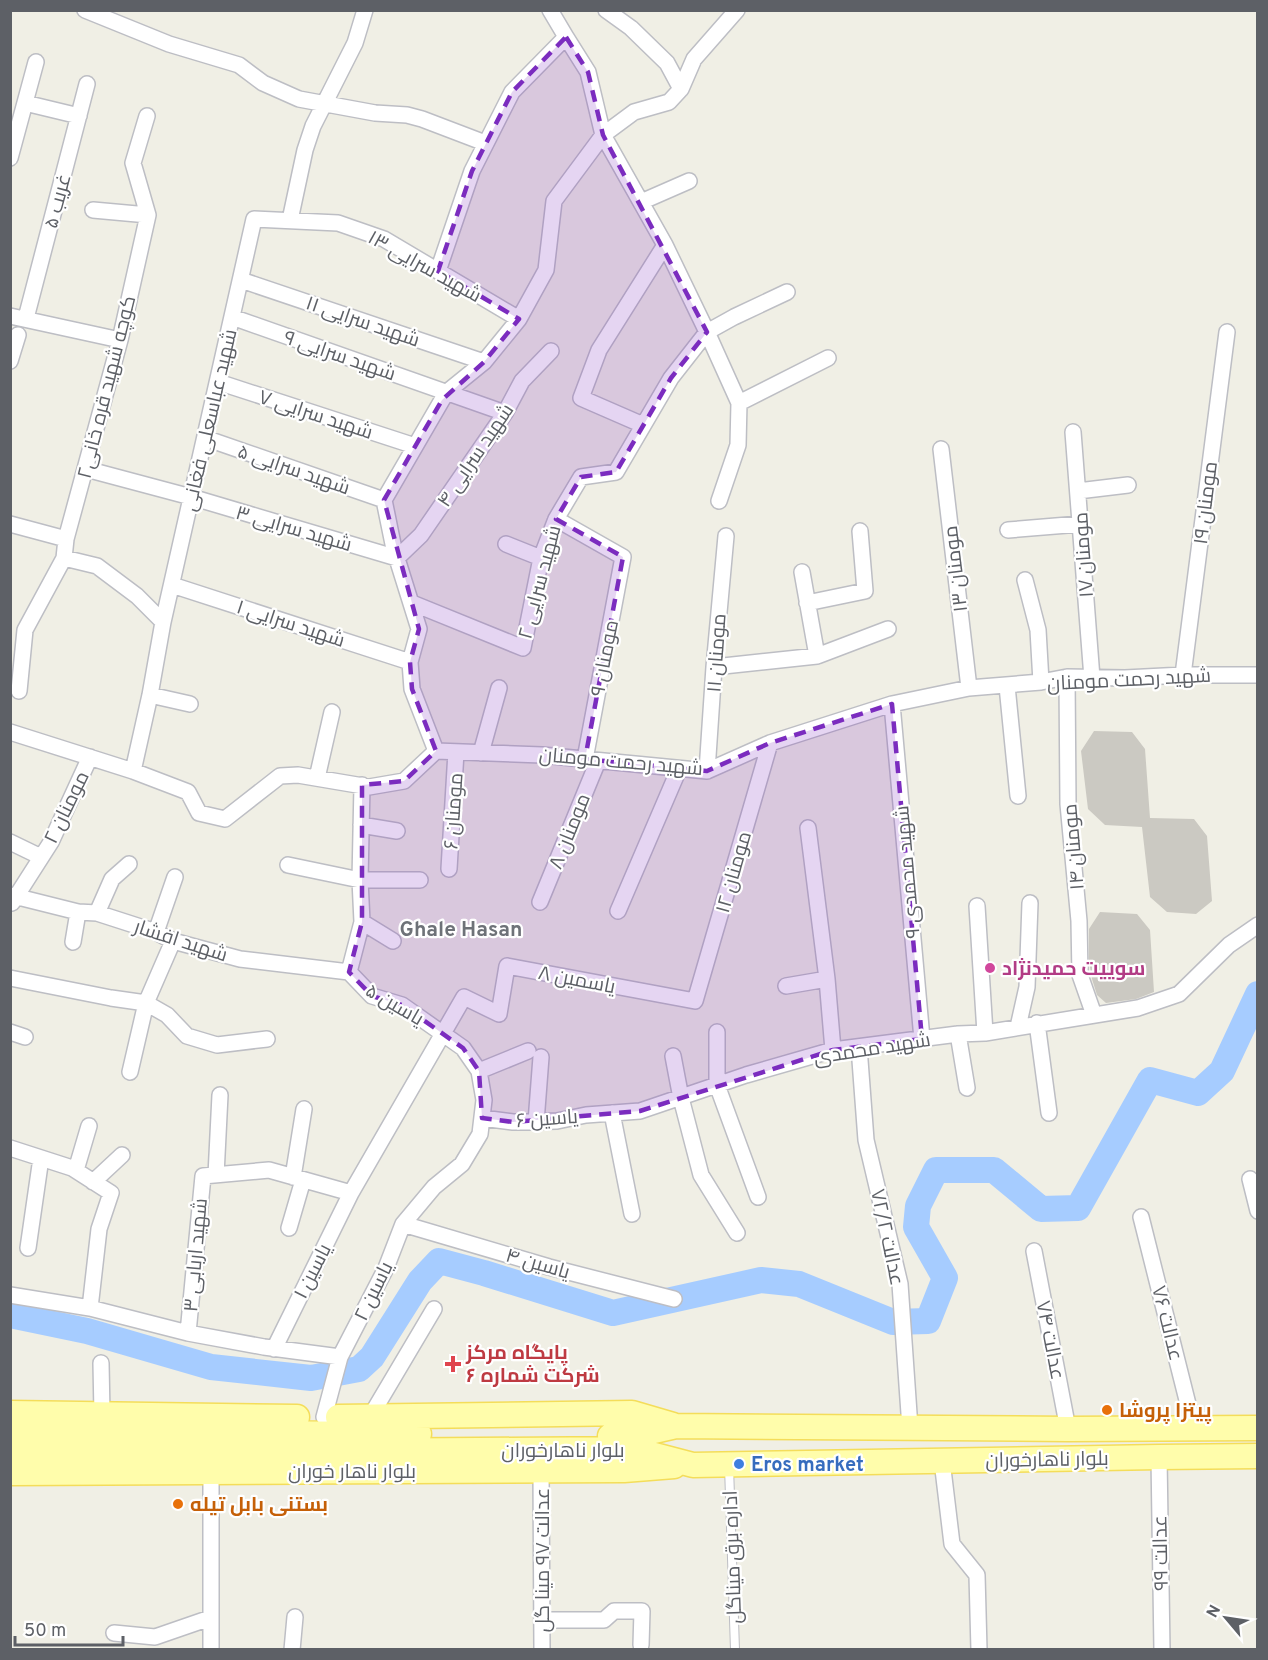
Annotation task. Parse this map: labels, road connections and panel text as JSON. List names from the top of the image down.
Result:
{
  "streets": {
    "main road": ["بلوار ناهارخوران", "بلوار ناهار خوران"],
    "street": [
      "غریب ۵",
      "شهید سرایی ۱۳",
      "شهید سرایی ۱۱",
      "شهید سرایی ۹",
      "کوچه شهید قره خانی۲",
      "شهید سرایی ۷",
      "شهید عباسعلی فغانی",
      "شهید سرایی ۴",
      "شهید سرایی ۵",
      "مومنان ۱۹",
      "شهید سرایی ۳",
      "مومنان ۱۷",
      "مومنان ۱۳",
      "شهید سرایی ۲",
      "شهید سرایی ۱",
      "مومنان ۱۱",
      "مومنان ۹",
      "شهید رحمت مومنان",
      "۲ مومنان",
      "مومنان ۶",
      "مومنان ۸",
      "مومنان ۱۴",
      "مومنان ۱۲",
      "۹ شهید محمدی",
      "شهید افشار",
      "یاسمین ۸",
      "یاسین ۵",
      "شهید محمدی",
      "یاسین ۶",
      "عدالت ۷۲/۲",
      "شهید اربابی ۳",
      "یاسین ۴",
      "یاسین ۱",
      "یاسین ۲",
      "عدالت ۷۶",
      "عدالت ۷۴",
      "عدالت ۹۹",
      "عدالت ۹۷ مینا گل"
    ],
    "lane": ["اداره برق میناگل"]
  },
  "crossings": [
    ["شهید سرایی ۱۳", "شهید عباسعلی فغانی"],
    ["شهید سرایی ۱۱", "شهید عباسعلی فغانی"],
    ["شهید سرایی ۹", "شهید عباسعلی فغانی"],
    ["شهید سرایی ۹", "شهید سرایی ۴"],
    ["کوچه شهید قره خانی۲", "شهید سرایی ۳"],
    ["شهید سرایی ۷", "شهید عباسعلی فغانی"],
    ["شهید عباسعلی فغانی", "شهید سرایی ۵"],
    ["شهید عباسعلی فغانی", "شهید سرایی ۳"],
    ["شهید عباسعلی فغانی", "شهید سرایی ۱"],
    ["شهید سرایی ۴", "شهید سرایی ۳"],
    ["مومنان ۱۹", "شهید رحمت مومنان"],
    ["مومنان ۱۷", "شهید رحمت مومنان"],
    ["مومنان ۱۳", "شهید رحمت مومنان"],
    ["شهید سرایی ۲", "مومنان ۹"],
    ["مومنان ۱۱", "شهید رحمت مومنان"],
    ["مومنان ۹", "شهید رحمت مومنان"],
    ["مومنان ۹", "مومنان ۸"],
    ["شهید رحمت مومنان", "مومنان ۶"],
    ["شهید رحمت مومنان", "مومنان ۸"],
    ["شهید رحمت مومنان", "مومنان ۱۴"],
    ["شهید رحمت مومنان", "مومنان ۱۲"],
    ["شهید رحمت مومنان", "۹ شهید محمدی"],
    ["۲ مومنان", "شهید افشار"],
    ["مومنان ۱۴", "شهید محمدی"],
    ["مومنان ۱۲", "یاسمین ۸"],
    ["۹ شهید محمدی", "شهید محمدی"],
    ["شهید افشار", "یاسین ۵"],
    ["یاسمین ۸", "یاسین ۱"],
    ["یاسین ۵", "یاسین ۱"],
    ["یاسین ۵", "یاسین ۲"],
    ["شهید محمدی", "یاسین ۶"],
    ["شهید محمدی", "عدالت ۷۲/۲"],
    ["یاسین ۶", "یاسین ۲"],
    ["عدالت ۷۲/۲", "بلوار ناهارخوران"],
    ["یاسین ۴", "یاسین ۲"],
    ["عدالت ۷۶", "بلوار ناهارخوران"],
    ["عدالت ۷۴", "بلوار ناهارخوران"],
    ["بلوار ناهارخوران", "بلوار ناهار خوران"],
    ["بلوار ناهارخوران", "عدالت ۹۹"],
    ["بلوار ناهارخوران", "اداره برق میناگل"],
    ["بلوار ناهار خوران", "عدالت ۹۷ مینا گل"]
  ],
  "districts": ["Ghale Hasan"],
  "places": {
    "other": [
      "سوییت حمیدنژاد",
      "پیتزا پروشا",
      "Eros market",
      "بستنی بابل تیله"
    ],
    "health": ["پایگاه مرکز شرکت شماره ۶"]
  },
  "scale_bar": "50 m",
  "north": "top left"
}
